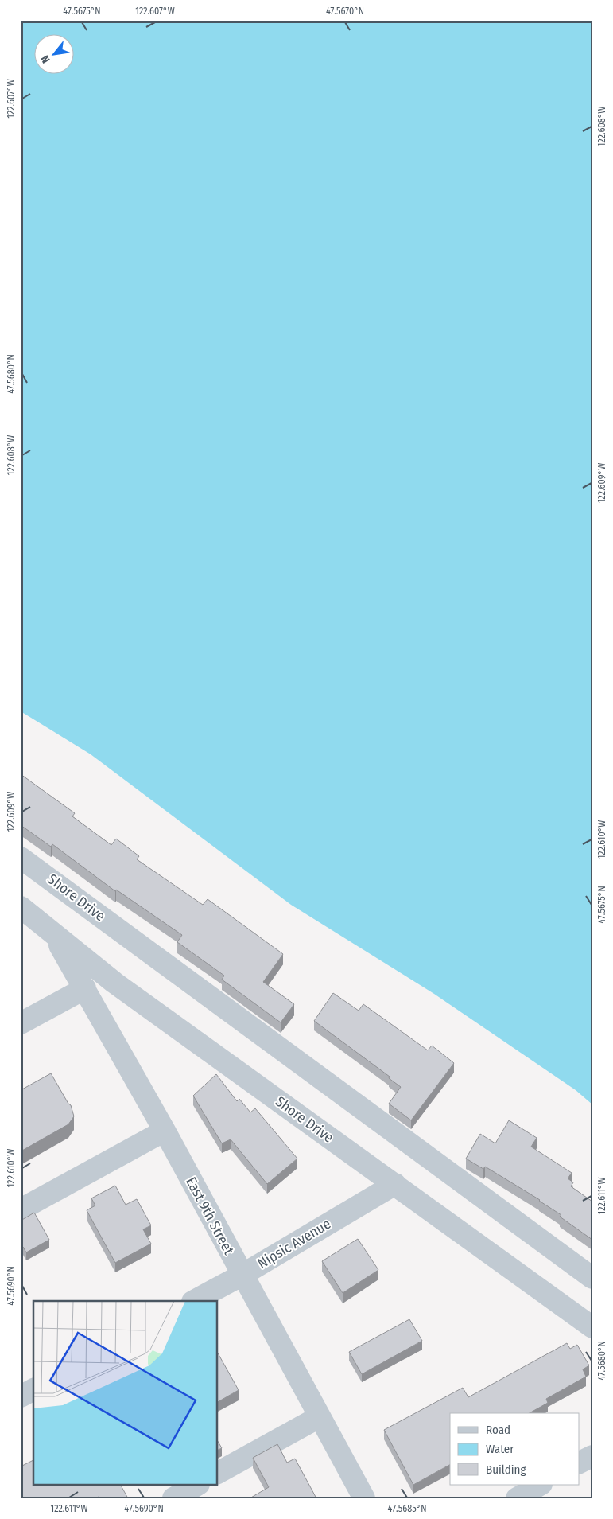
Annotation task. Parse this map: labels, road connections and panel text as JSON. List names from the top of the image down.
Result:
{
  "streets": {
    "street": ["Shore Drive", "East 9th Street", "Nipsic Avenue"]
  },
  "crossings": [
    ["Shore Drive", "East 9th Street"],
    ["Shore Drive", "Nipsic Avenue"],
    ["East 9th Street", "Nipsic Avenue"]
  ],
  "legend": ["Road", "Water", "Building"],
  "north": "bottom left",
  "coordinates": [
    "47.5675°N",
    "122.607°W",
    "47.5670°N",
    "122.608°W",
    "47.5680°N",
    "122.609°W",
    "122.610°W",
    "122.611°W",
    "47.5690°N",
    "47.5685°N"
  ]
}
